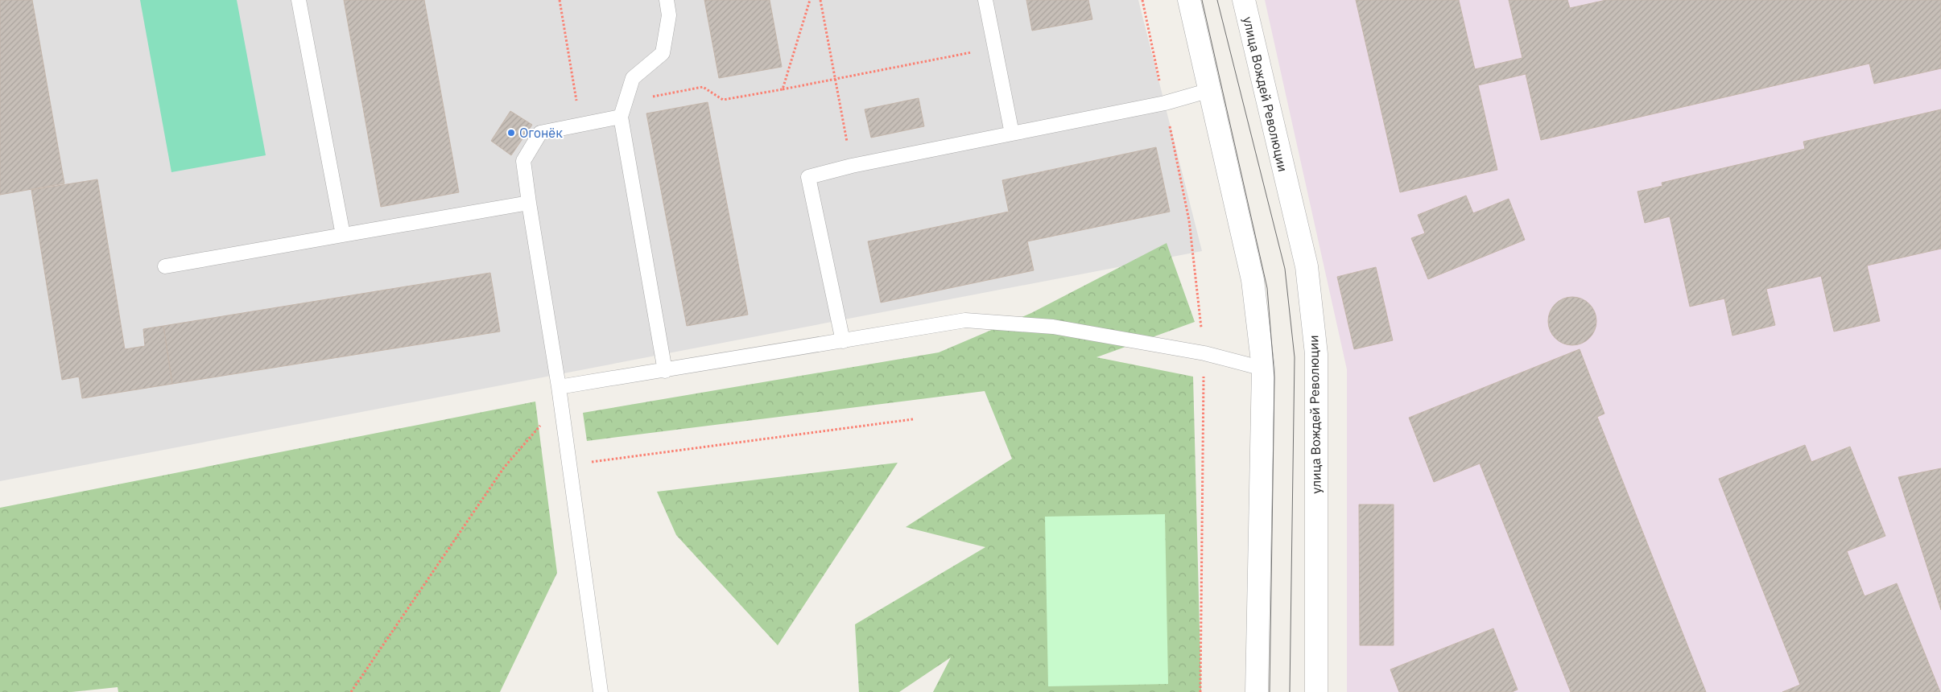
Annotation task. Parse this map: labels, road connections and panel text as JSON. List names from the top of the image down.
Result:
{
  "streets": {
    "street": ["улица Вождей Революции"]
  },
  "places": ["Огонёк"]
}
